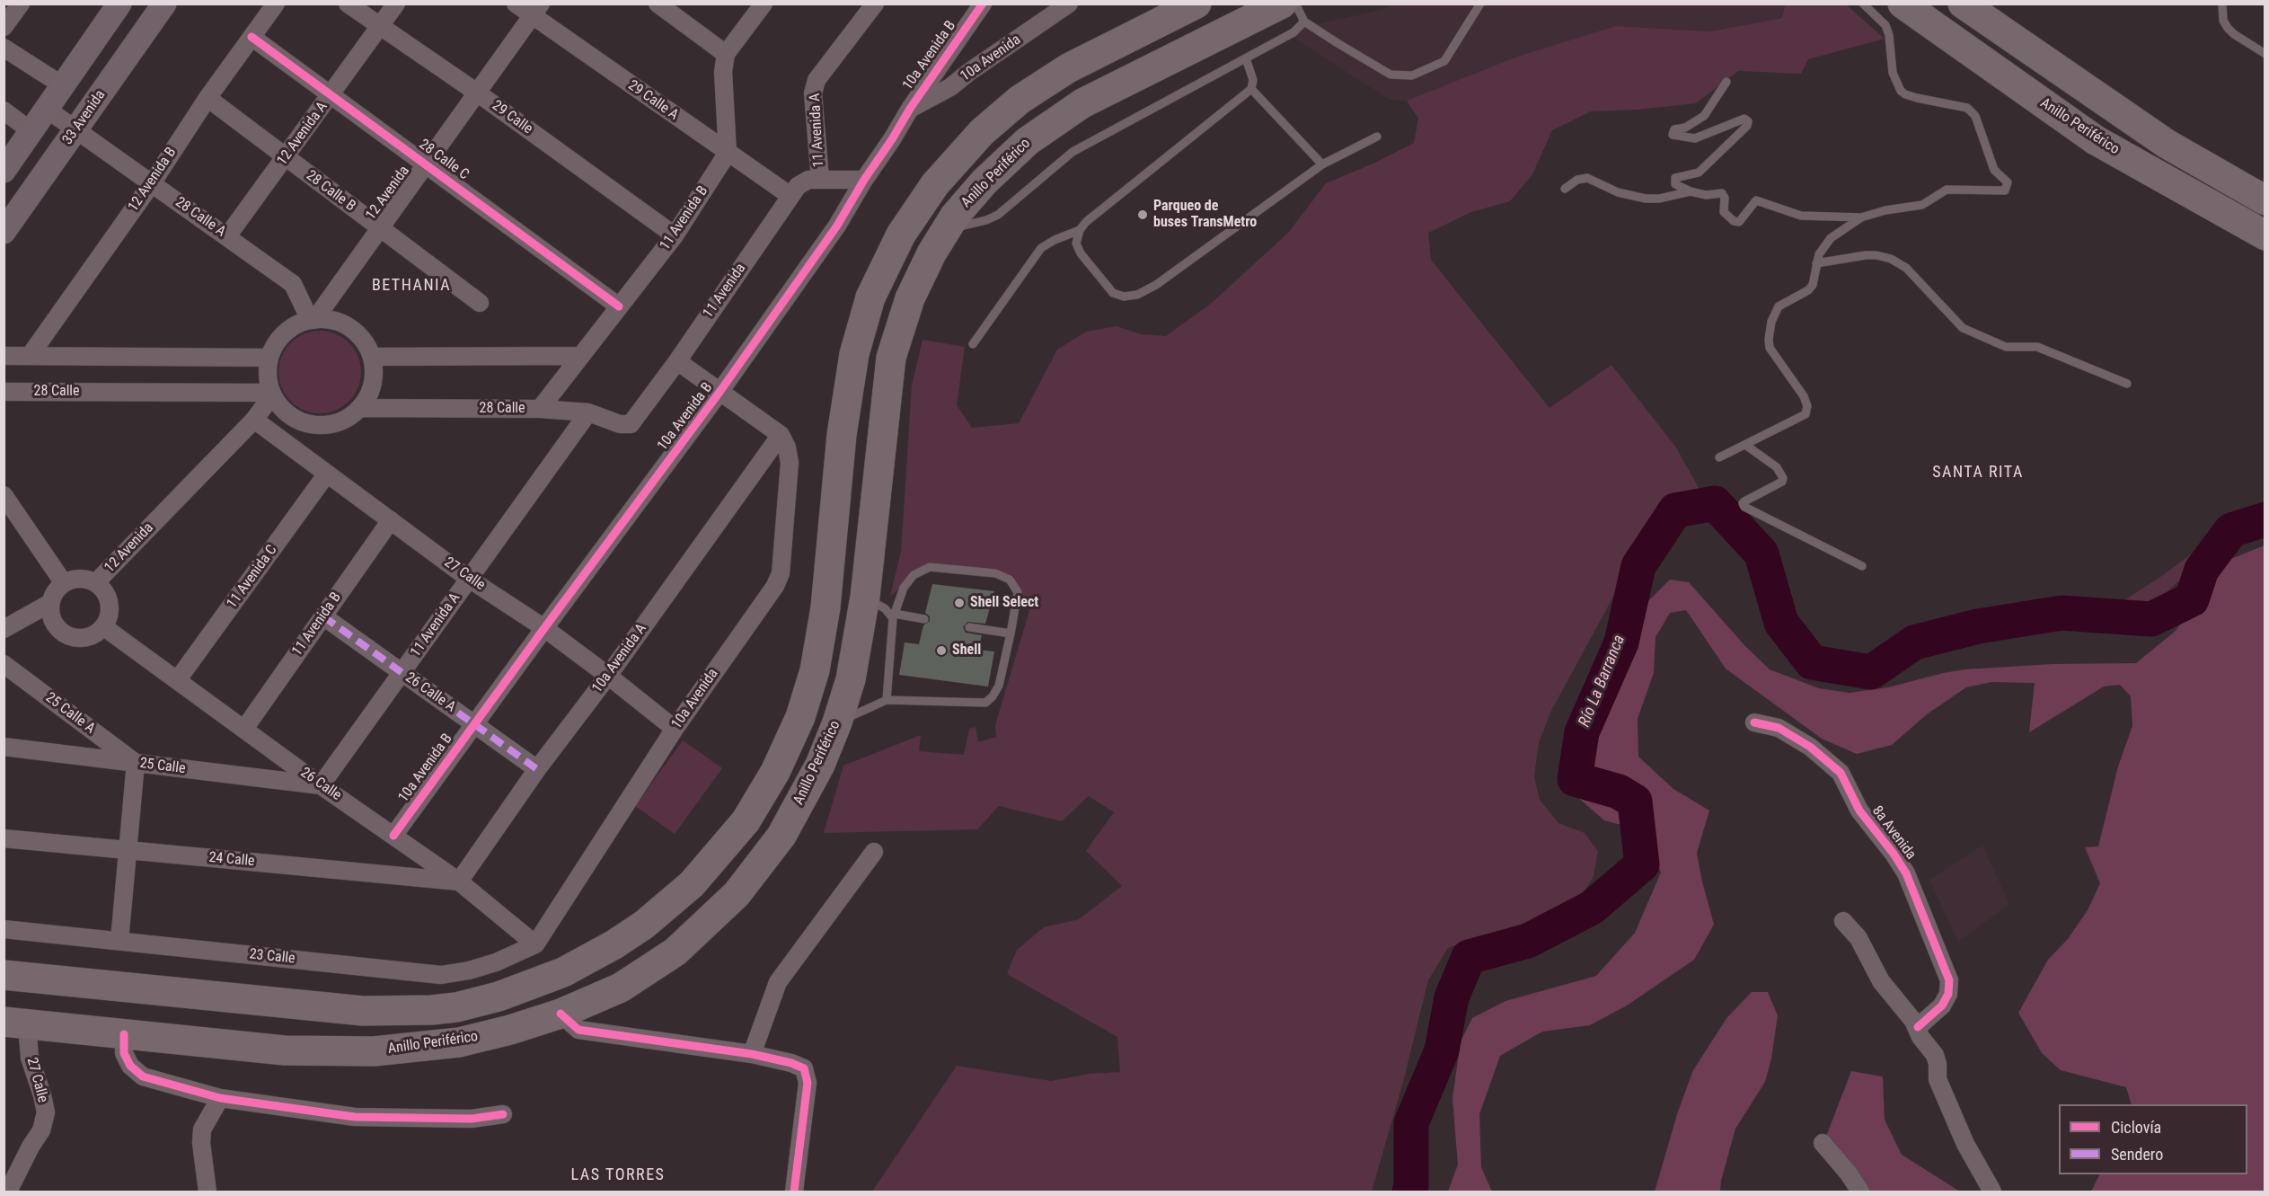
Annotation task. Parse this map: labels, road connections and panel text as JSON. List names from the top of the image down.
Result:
{
  "streets": {
    "highway": ["Anillo Periférico"],
    "street": [
      "10a Avenida B",
      "10a Avenida",
      "29 Calle A",
      "33 Avenida",
      "29 Calle",
      "11 Avenida A",
      "12 Avenida A",
      "28 Calle C",
      "12 Avenida B",
      "28 Calle B",
      "12 Avenida",
      "28 Calle A",
      "11 Avenida B",
      "11 Avenida",
      "28 Calle",
      "27 Calle",
      "11 Avenida C",
      "10a Avenida A",
      "26 Calle A",
      "25 Calle A",
      "25 Calle",
      "26 Calle",
      "8a Avenida",
      "24 Calle",
      "23 Calle"
    ]
  },
  "crossings": [
    ["10a Avenida B", "10a Avenida"],
    ["10a Avenida B", "27 Calle"],
    ["10a Avenida B", "26 Calle A"],
    ["10a Avenida B", "26 Calle"],
    ["10a Avenida", "27 Calle"],
    ["10a Avenida", "10a Avenida A"],
    ["10a Avenida", "26 Calle"],
    ["10a Avenida", "23 Calle"],
    ["29 Calle A", "12 Avenida"],
    ["29 Calle A", "11 Avenida B"],
    ["29 Calle A", "11 Avenida"],
    ["33 Avenida", "28 Calle A"],
    ["29 Calle", "12 Avenida A"],
    ["29 Calle", "12 Avenida"],
    ["29 Calle", "11 Avenida B"],
    ["Anillo Periférico", "27 Calle"],
    ["11 Avenida A", "11 Avenida"],
    ["11 Avenida A", "28 Calle"],
    ["11 Avenida A", "27 Calle"],
    ["11 Avenida A", "26 Calle A"],
    ["11 Avenida A", "25 Calle"],
    ["11 Avenida A", "26 Calle"],
    ["12 Avenida A", "28 Calle C"],
    ["12 Avenida A", "28 Calle B"],
    ["12 Avenida A", "28 Calle A"],
    ["28 Calle C", "12 Avenida B"],
    ["28 Calle C", "12 Avenida"],
    ["28 Calle C", "11 Avenida B"],
    ["12 Avenida B", "28 Calle B"],
    ["12 Avenida B", "28 Calle A"],
    ["28 Calle B", "12 Avenida"],
    ["12 Avenida", "28 Calle A"],
    ["12 Avenida", "28 Calle"],
    ["12 Avenida", "27 Calle"],
    ["12 Avenida", "26 Calle"],
    ["28 Calle A", "28 Calle"],
    ["11 Avenida B", "28 Calle"],
    ["11 Avenida B", "27 Calle"],
    ["11 Avenida B", "26 Calle A"],
    ["11 Avenida B", "26 Calle"],
    ["11 Avenida", "28 Calle"],
    ["27 Calle", "11 Avenida C"],
    ["27 Calle", "10a Avenida A"],
    ["11 Avenida C", "26 Calle"],
    ["10a Avenida A", "26 Calle A"],
    ["10a Avenida A", "26 Calle"],
    ["10a Avenida A", "24 Calle"],
    ["25 Calle A", "25 Calle"],
    ["25 Calle", "26 Calle"],
    ["26 Calle", "24 Calle"],
    ["26 Calle", "23 Calle"]
  ],
  "districts": ["BETHANIA", "SANTA RITA", "LAS TORRES"],
  "water": ["Río La Barranca"],
  "places": ["Parqueo de buses TransMetro", "Shell Select", "Shell"],
  "legend": ["Ciclovía", "Sendero"]
}
